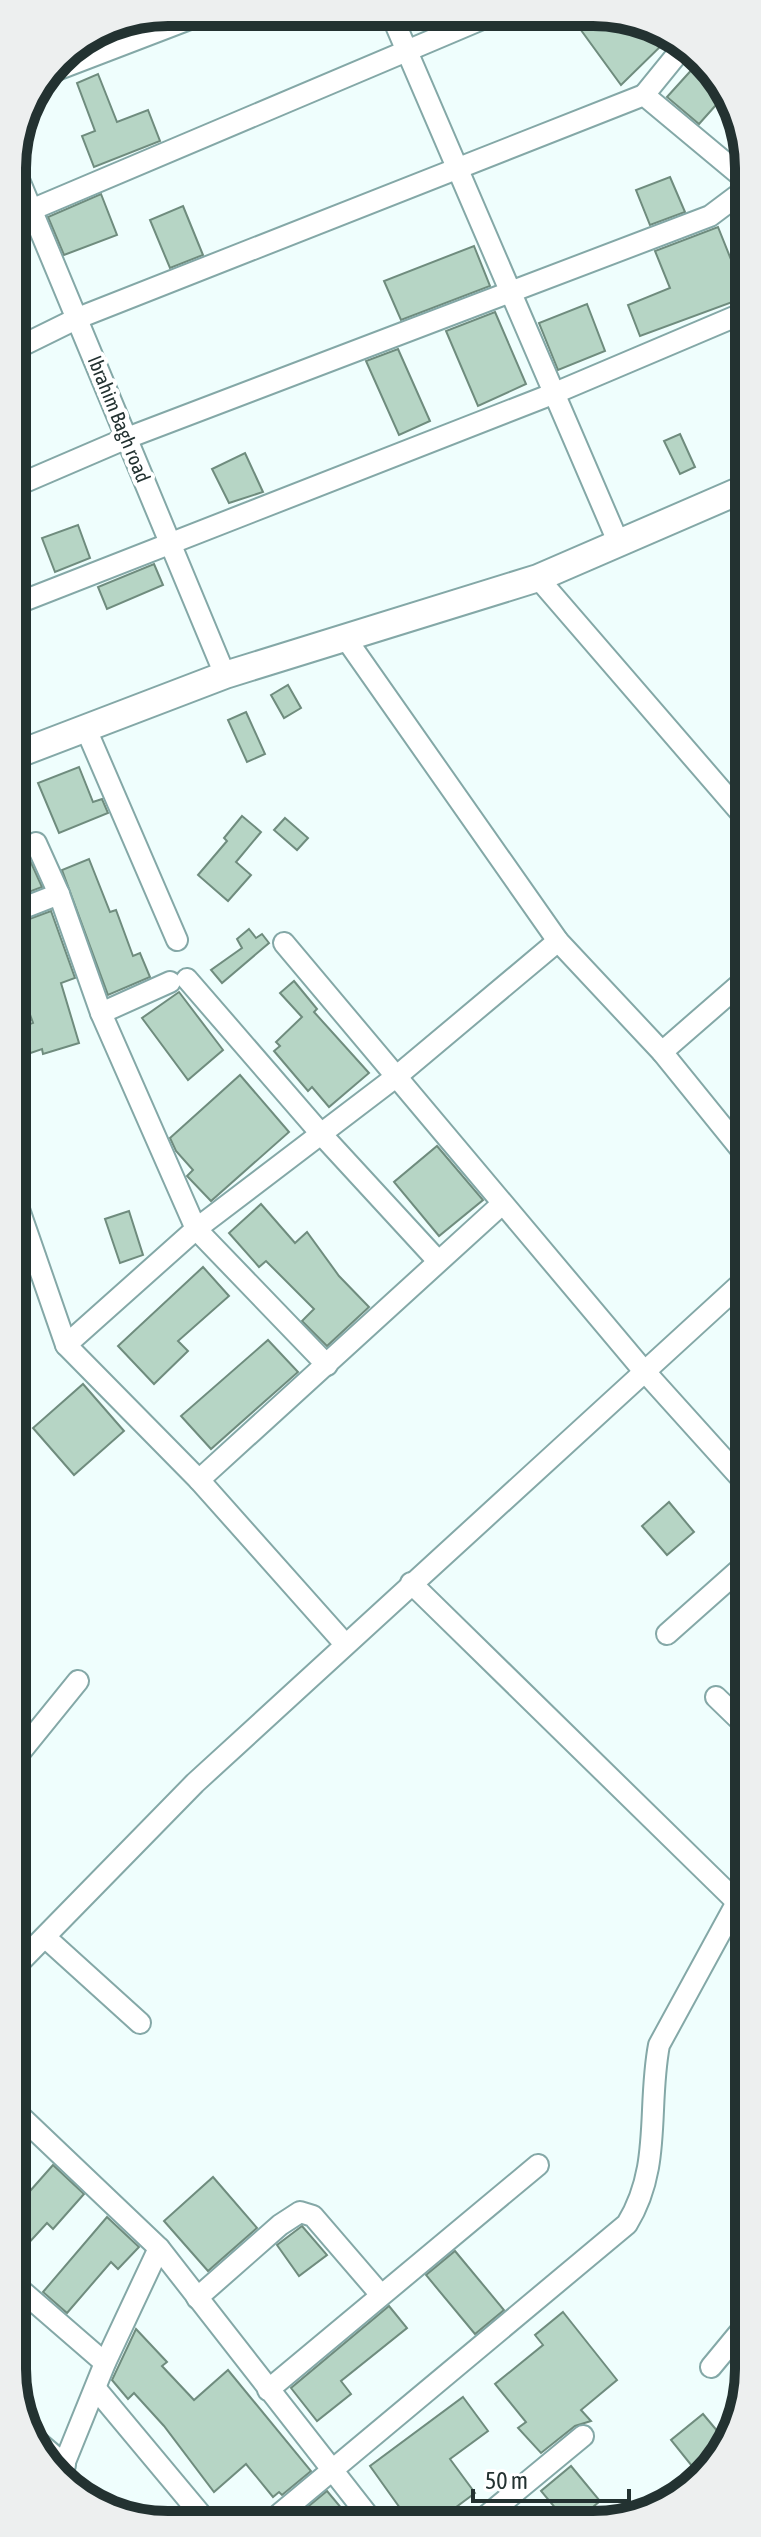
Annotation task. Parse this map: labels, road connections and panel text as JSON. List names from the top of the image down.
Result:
{
  "streets": {
    "street": ["Ibrahim Bagh road"]
  },
  "scale_bar": "50 m"
}
